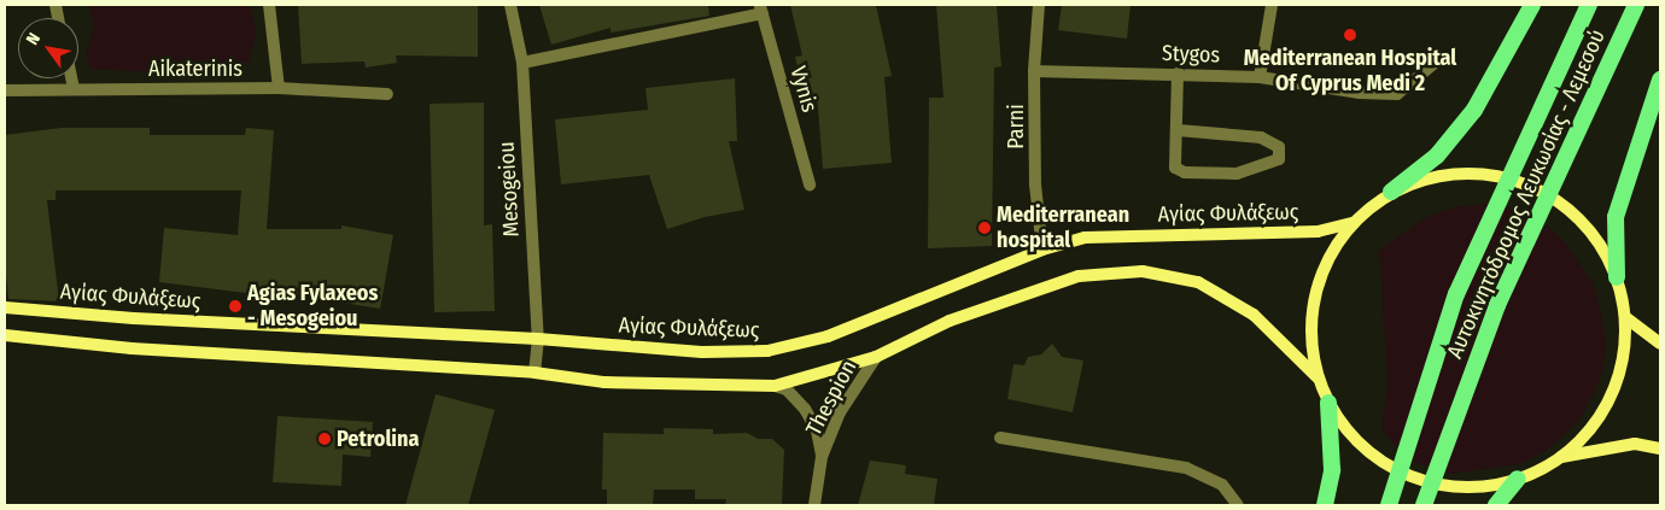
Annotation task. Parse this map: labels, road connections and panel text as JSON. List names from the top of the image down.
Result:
{
  "streets": {
    "highway": ["Αυτοκινητόδρομος Λευκωσίας - Λεμεσού"],
    "main road": ["Αγίας Φυλάξεως"],
    "street": [
      "Stygos",
      "Aikaterinis",
      "Vynis",
      "Parni",
      "Mesogeiou",
      "Thespion"
    ]
  },
  "crossings": [
    ["Stygos", "Parni"],
    ["Parni", "Αγίας Φυλάξεως"],
    ["Mesogeiou", "Αγίας Φυλάξεως"]
  ],
  "places": [
    "Mediterranean Hospital Of Cyprus Medi 2",
    "Mediterranean hospital",
    "Agias Fylaxeos - Mesogeiou",
    "Petrolina"
  ],
  "north": "top left"
}
